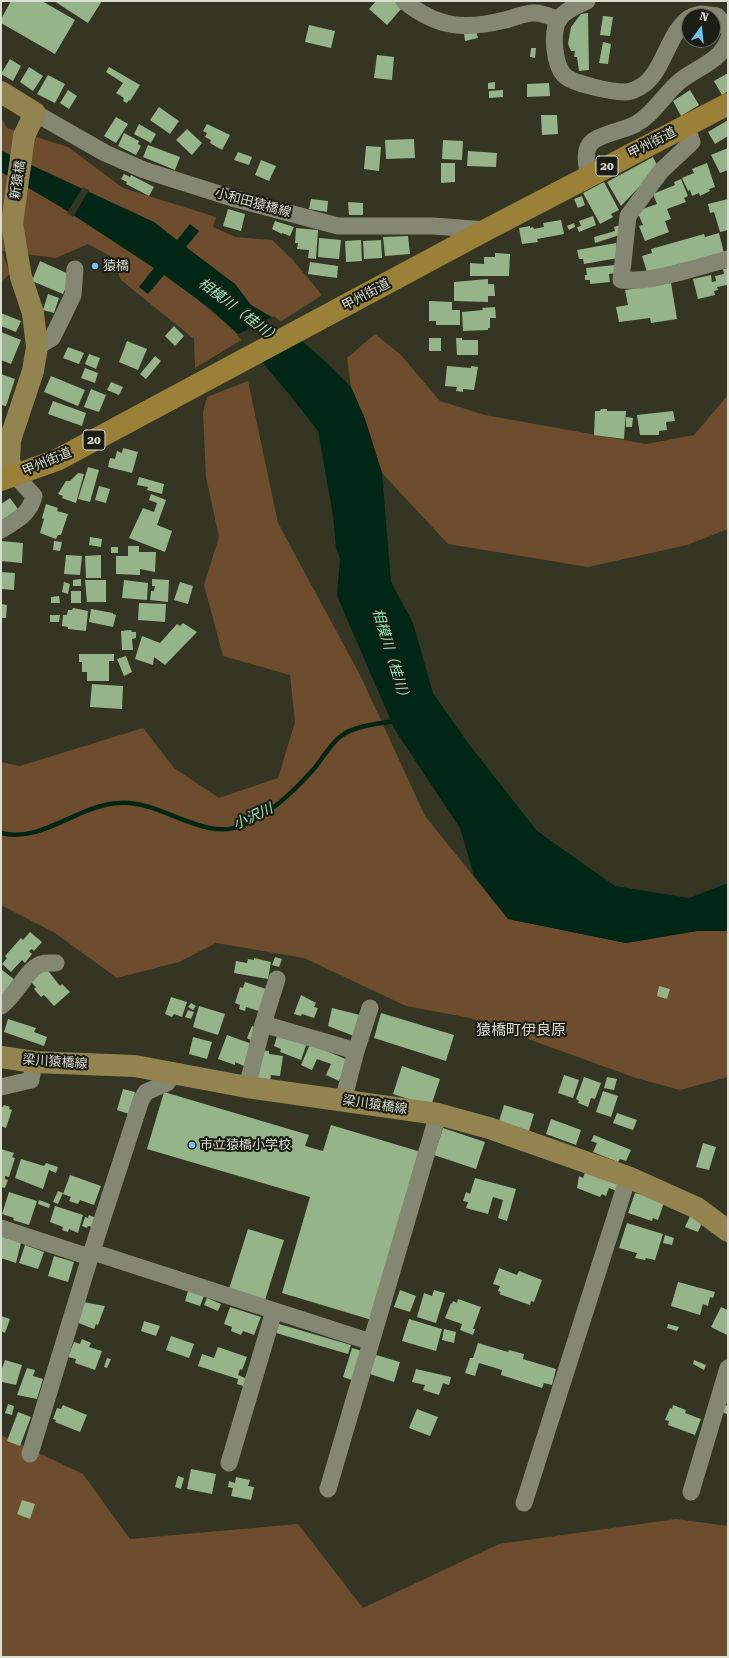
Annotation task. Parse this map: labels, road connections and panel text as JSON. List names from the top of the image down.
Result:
{
  "streets": {
    "highway": ["甲州街道", "20"],
    "main road": ["新猿橋", "小和田猿橋線", "梁川猿橋線"]
  },
  "crossings": [
    ["甲州街道", "小和田猿橋線"],
    ["新猿橋", "小和田猿橋線"]
  ],
  "districts": ["猿橋町伊良原"],
  "water": ["相模川（桂川）", "小沢川"],
  "places": ["猿橋", "市立猿橋小学校"],
  "north": "top"
}
